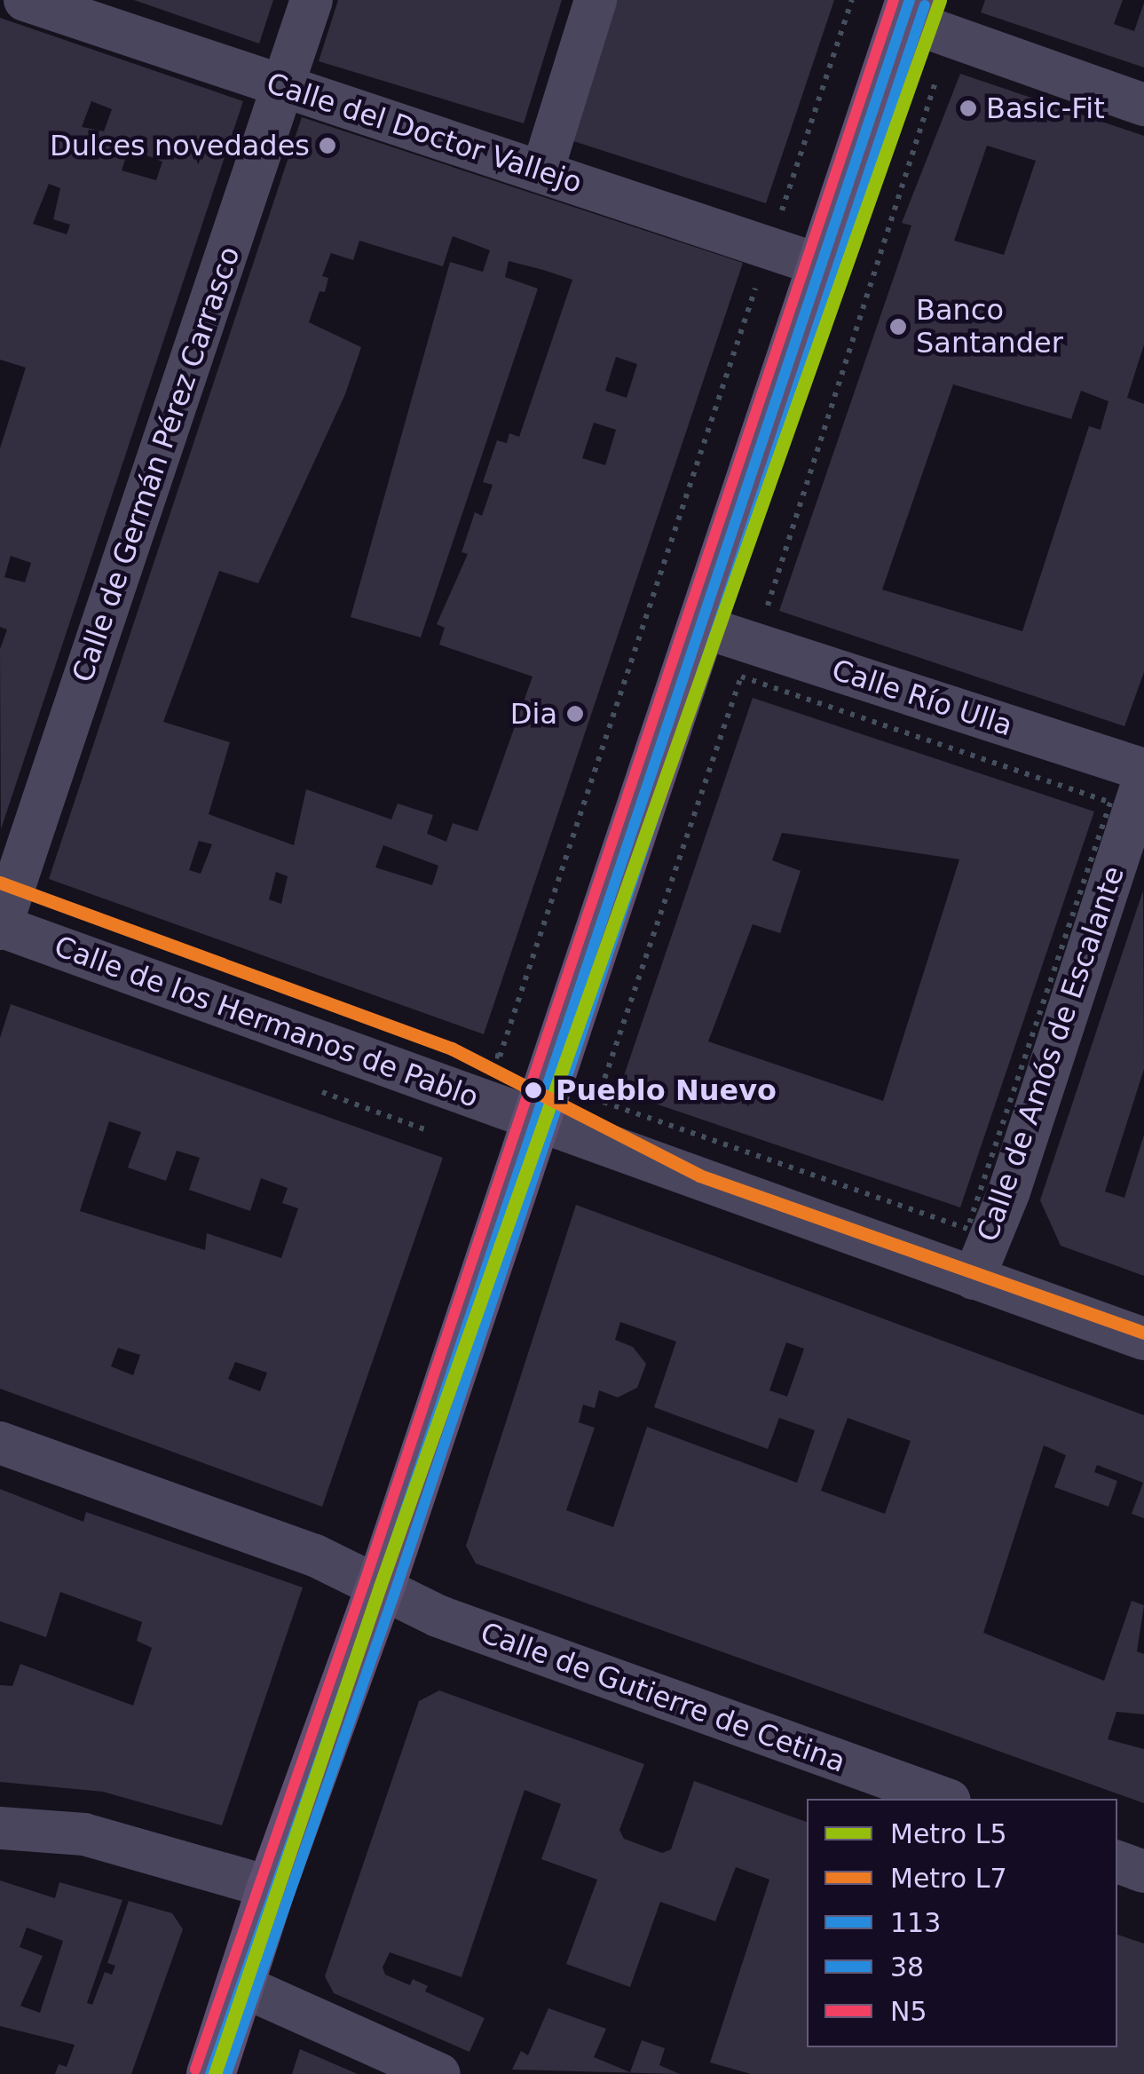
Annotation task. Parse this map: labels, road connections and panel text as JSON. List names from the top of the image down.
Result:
{
  "streets": {
    "street": [
      "Calle del Doctor Vallejo",
      "Calle de Germán Pérez Carrasco",
      "Calle Río Ulla",
      "Calle de los Hermanos de Pablo",
      "Calle de Amós de Escalante",
      "Calle de Gutierre de Cetina"
    ]
  },
  "crossings": [
    ["Calle del Doctor Vallejo", "Calle de Germán Pérez Carrasco"],
    ["Calle de Germán Pérez Carrasco", "Calle de los Hermanos de Pablo"],
    ["Calle de los Hermanos de Pablo", "Calle de Amós de Escalante"]
  ],
  "places": [
    "Basic-Fit",
    "Dulces novedades",
    "Banco Santander",
    "Dia",
    "Pueblo Nuevo"
  ],
  "lines": [
    "metro line L5",
    "transit line 113",
    "transit line N5",
    "transit line 38",
    "metro line L7"
  ],
  "legend": [
    "Metro L5",
    "Metro L7",
    "113",
    "38",
    "N5"
  ]
}
